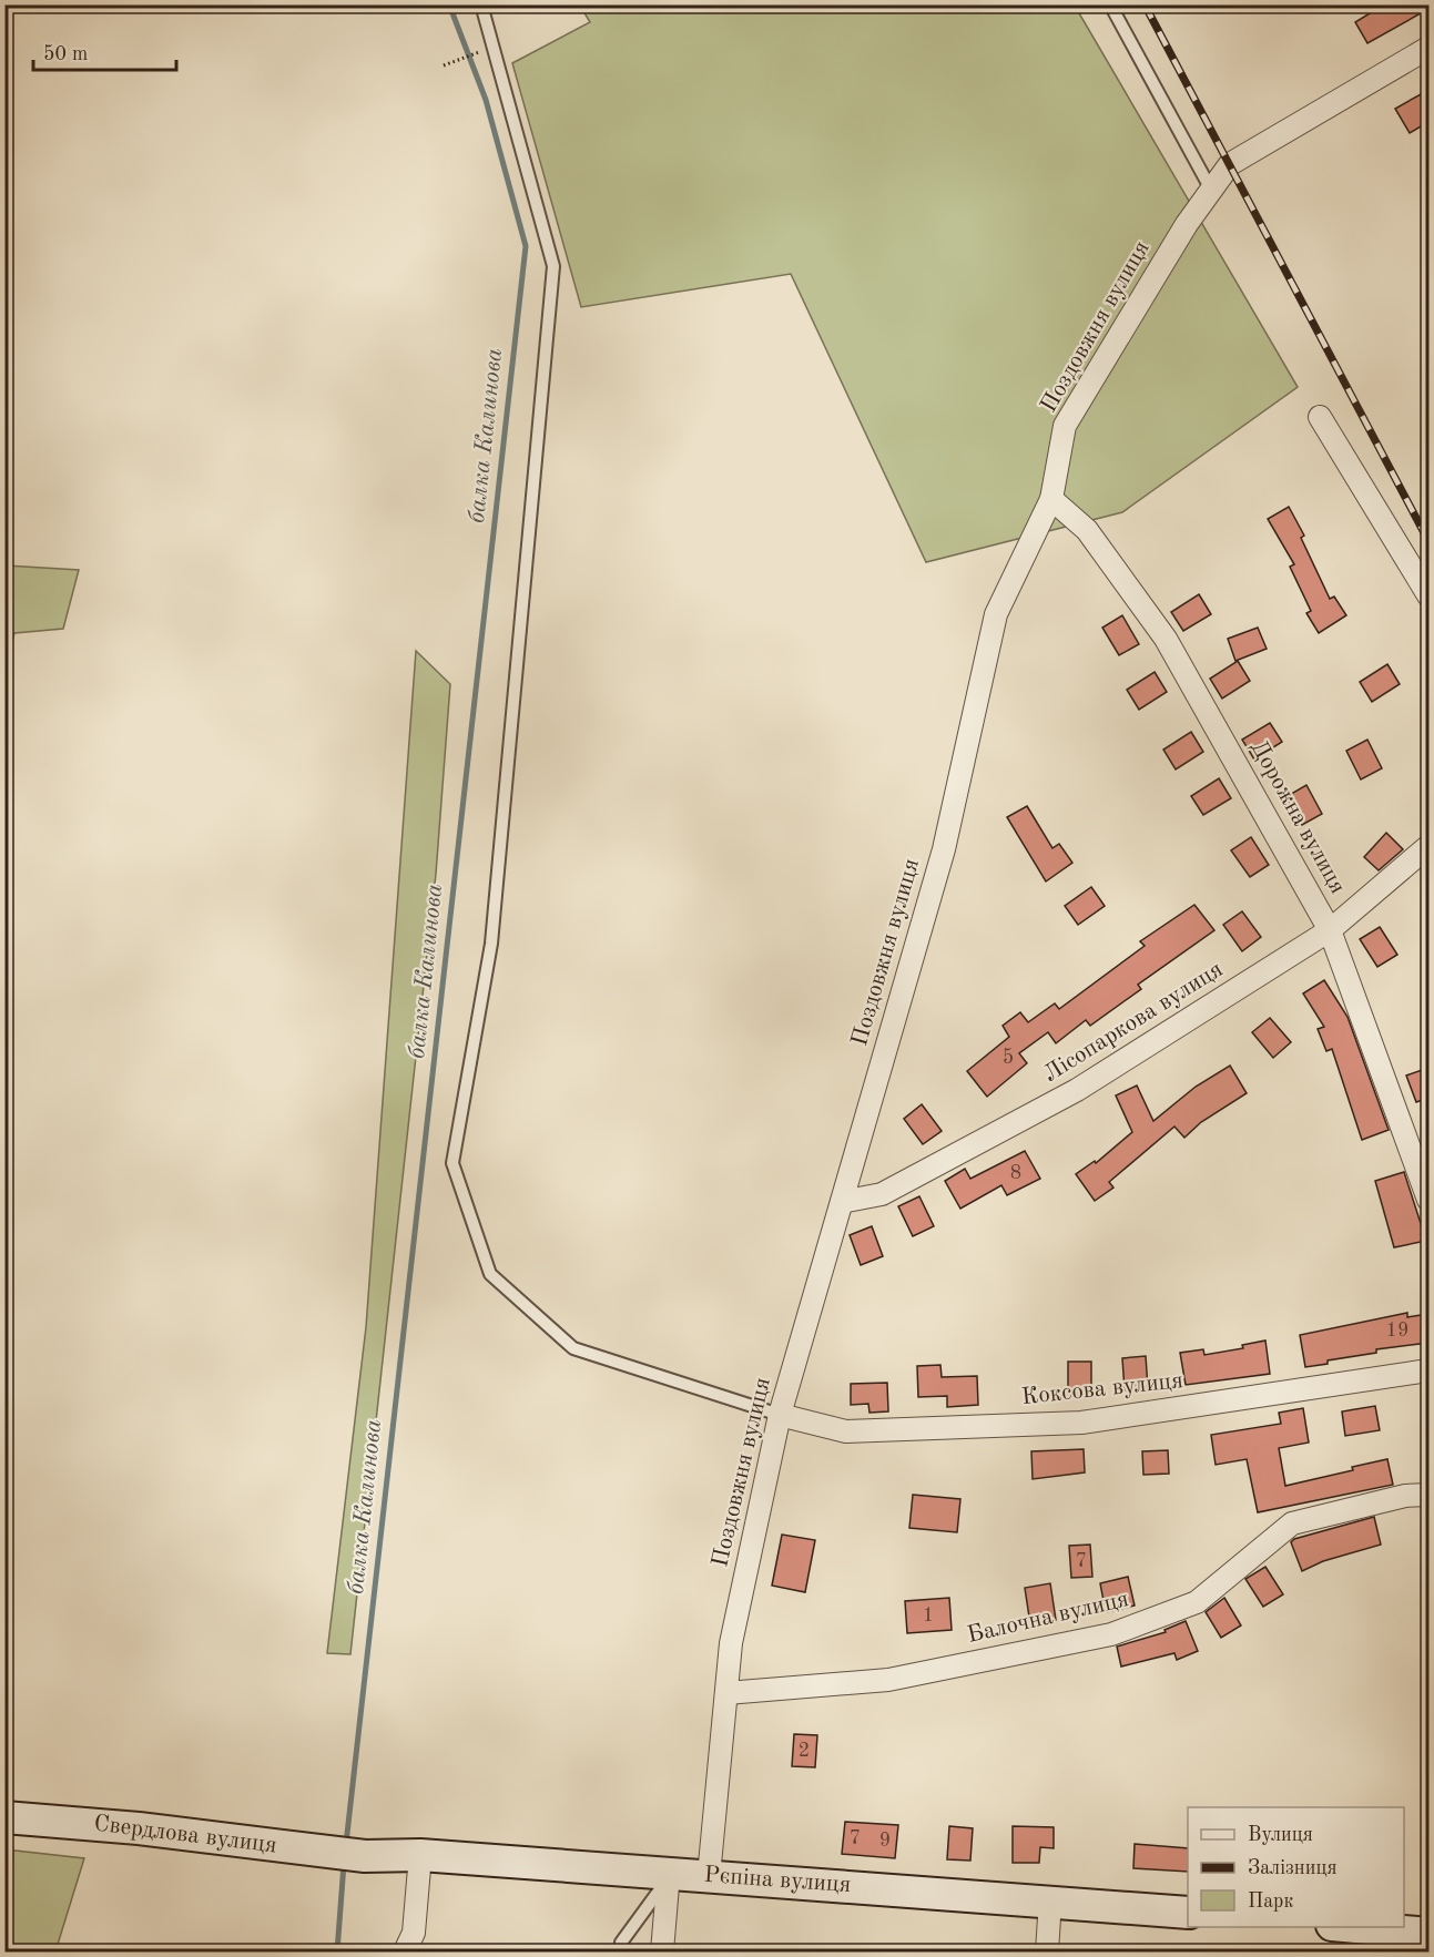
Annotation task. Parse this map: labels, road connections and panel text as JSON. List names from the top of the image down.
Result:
{
  "streets": {
    "street": [
      "Поздовжня вулиця",
      "Дорожна вулиця",
      "Лісопаркова вулиця",
      "Коксова вулиця",
      "Балочна вулиця",
      "Свердлова вулиця",
      "Рєпіна вулиця"
    ]
  },
  "crossings": [
    ["Поздовжня вулиця", "Дорожна вулиця"],
    ["Поздовжня вулиця", "Лісопаркова вулиця"],
    ["Поздовжня вулиця", "Коксова вулиця"],
    ["Поздовжня вулиця", "Балочна вулиця"],
    ["Поздовжня вулиця", "Рєпіна вулиця"],
    ["Дорожна вулиця", "Лісопаркова вулиця"],
    ["Свердлова вулиця", "Рєпіна вулиця"]
  ],
  "water": ["балка Калинова"],
  "house_numbers": [
    "5",
    "8",
    "19",
    "7",
    "1",
    "2",
    "7",
    "9"
  ],
  "legend": ["Вулиця", "Залізниця", "Парк"],
  "scale_bar": "50 m"
}
